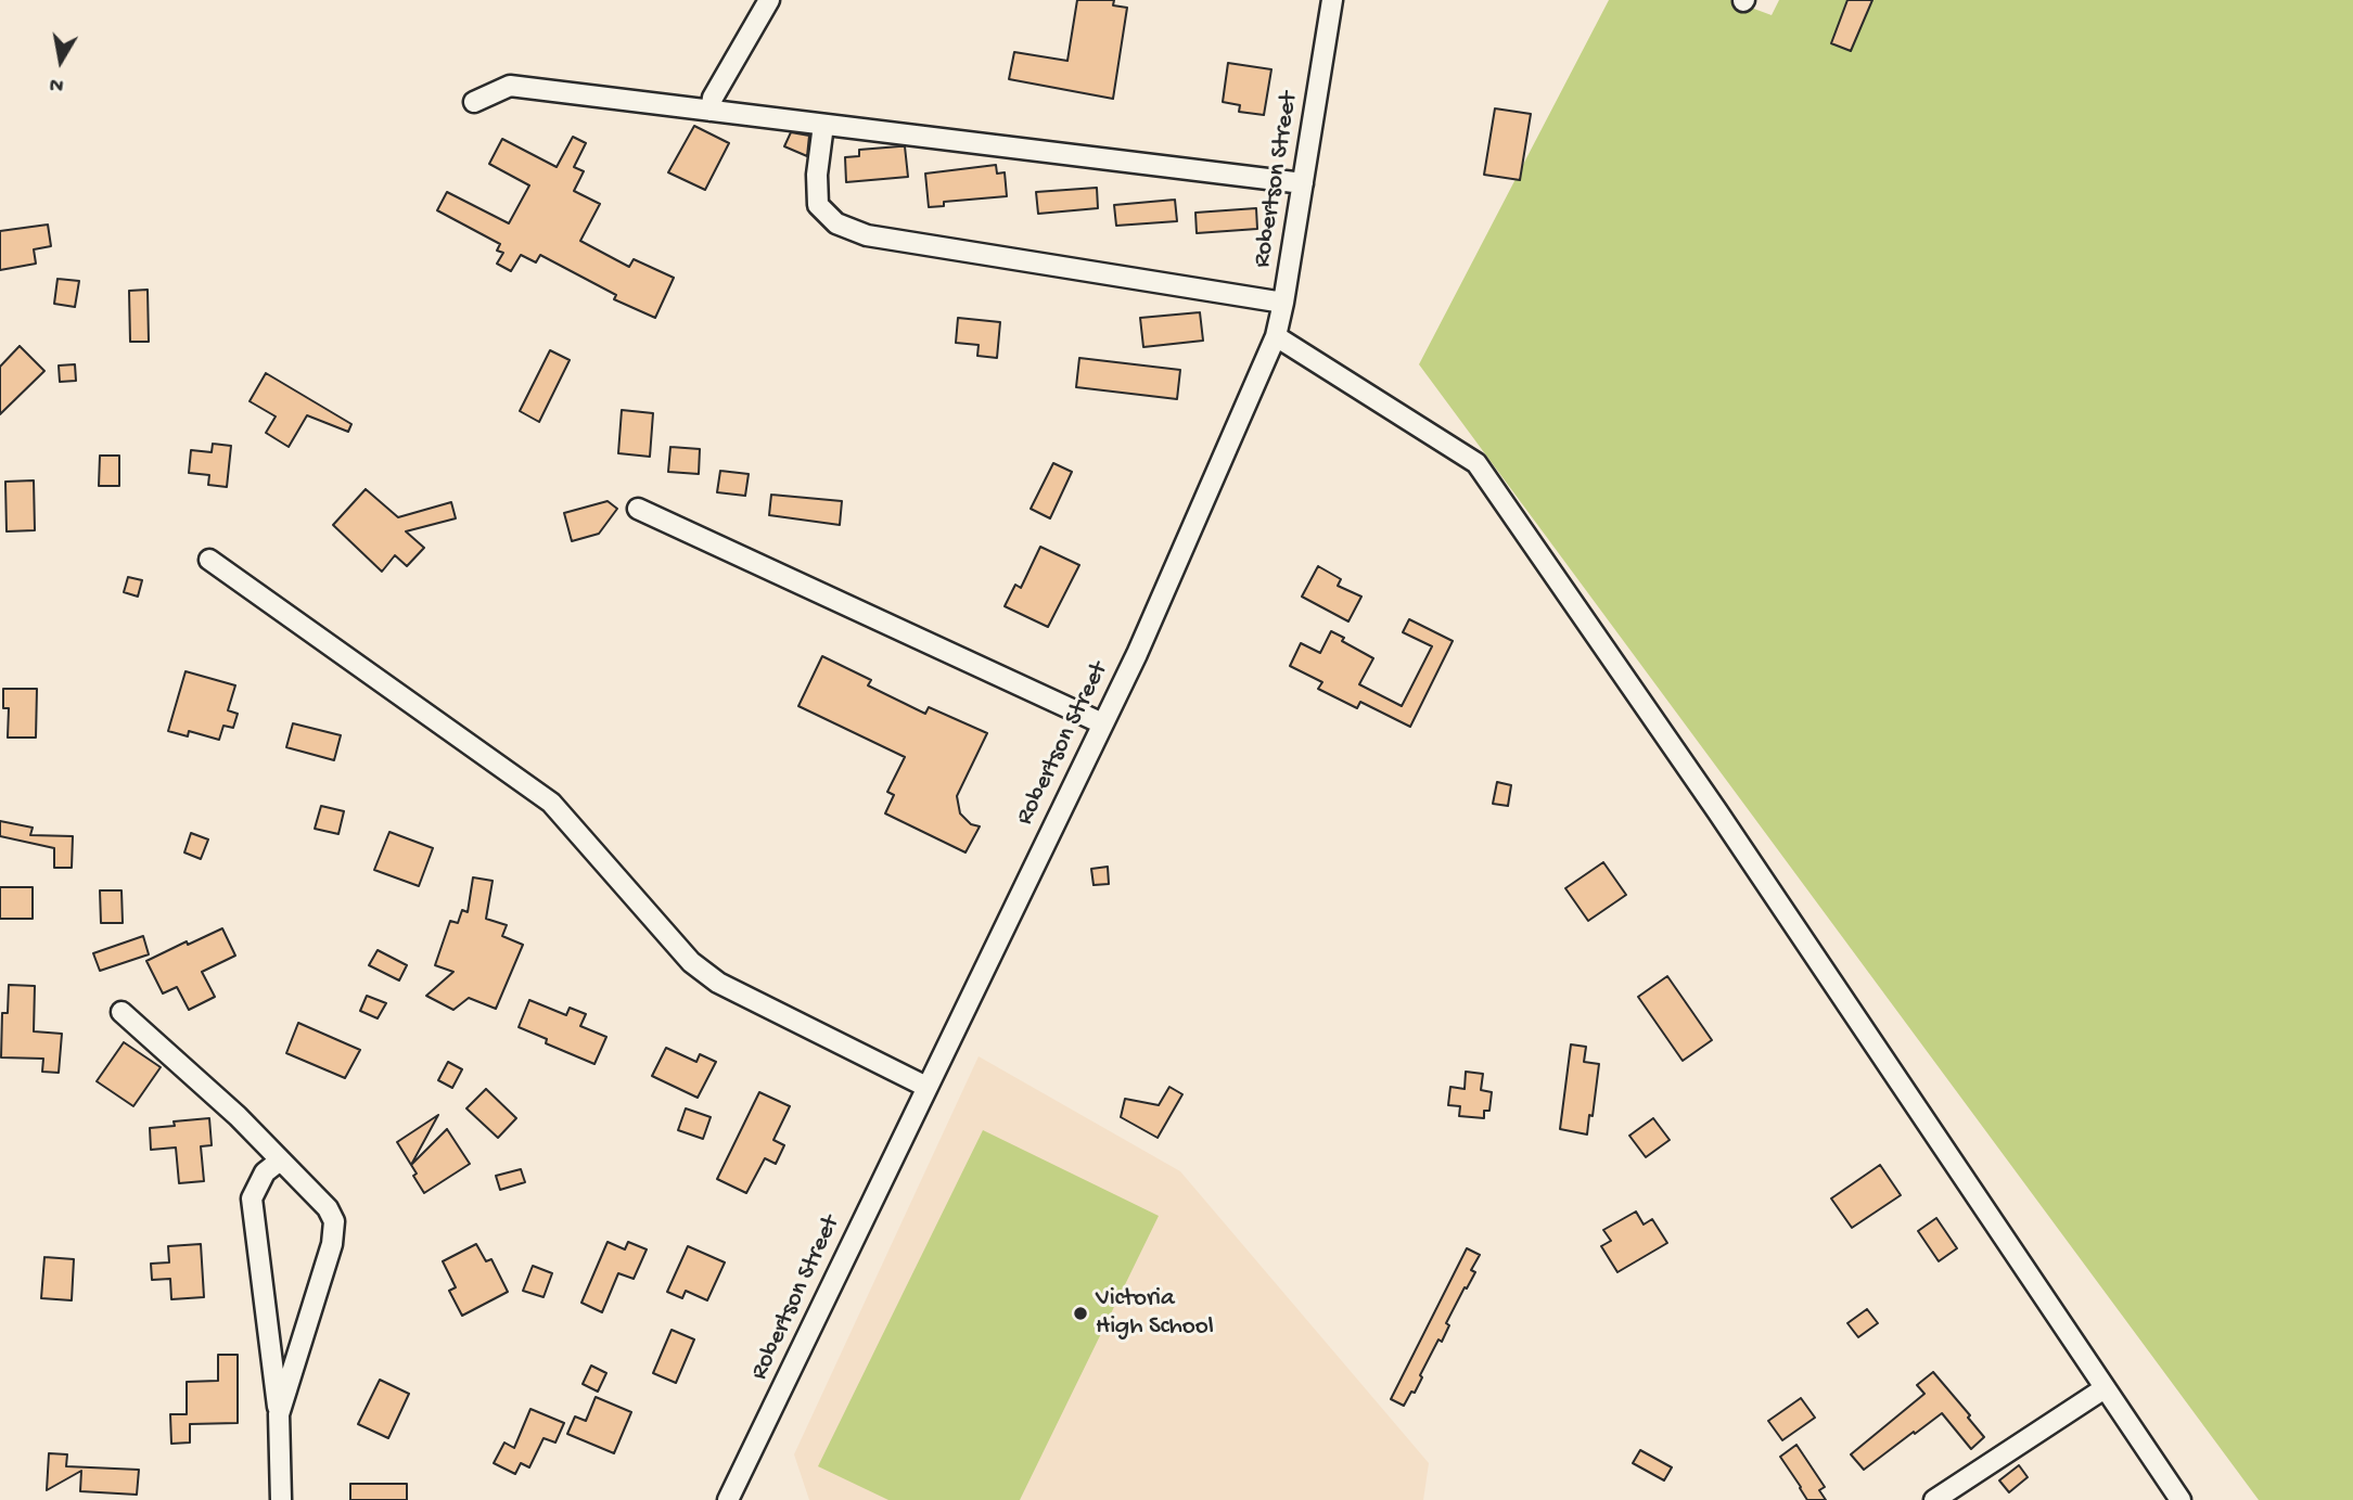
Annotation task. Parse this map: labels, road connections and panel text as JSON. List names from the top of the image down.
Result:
{
  "streets": {
    "street": ["Robertson Street"]
  },
  "places": ["Victoria High School"],
  "north": "bottom"
}
